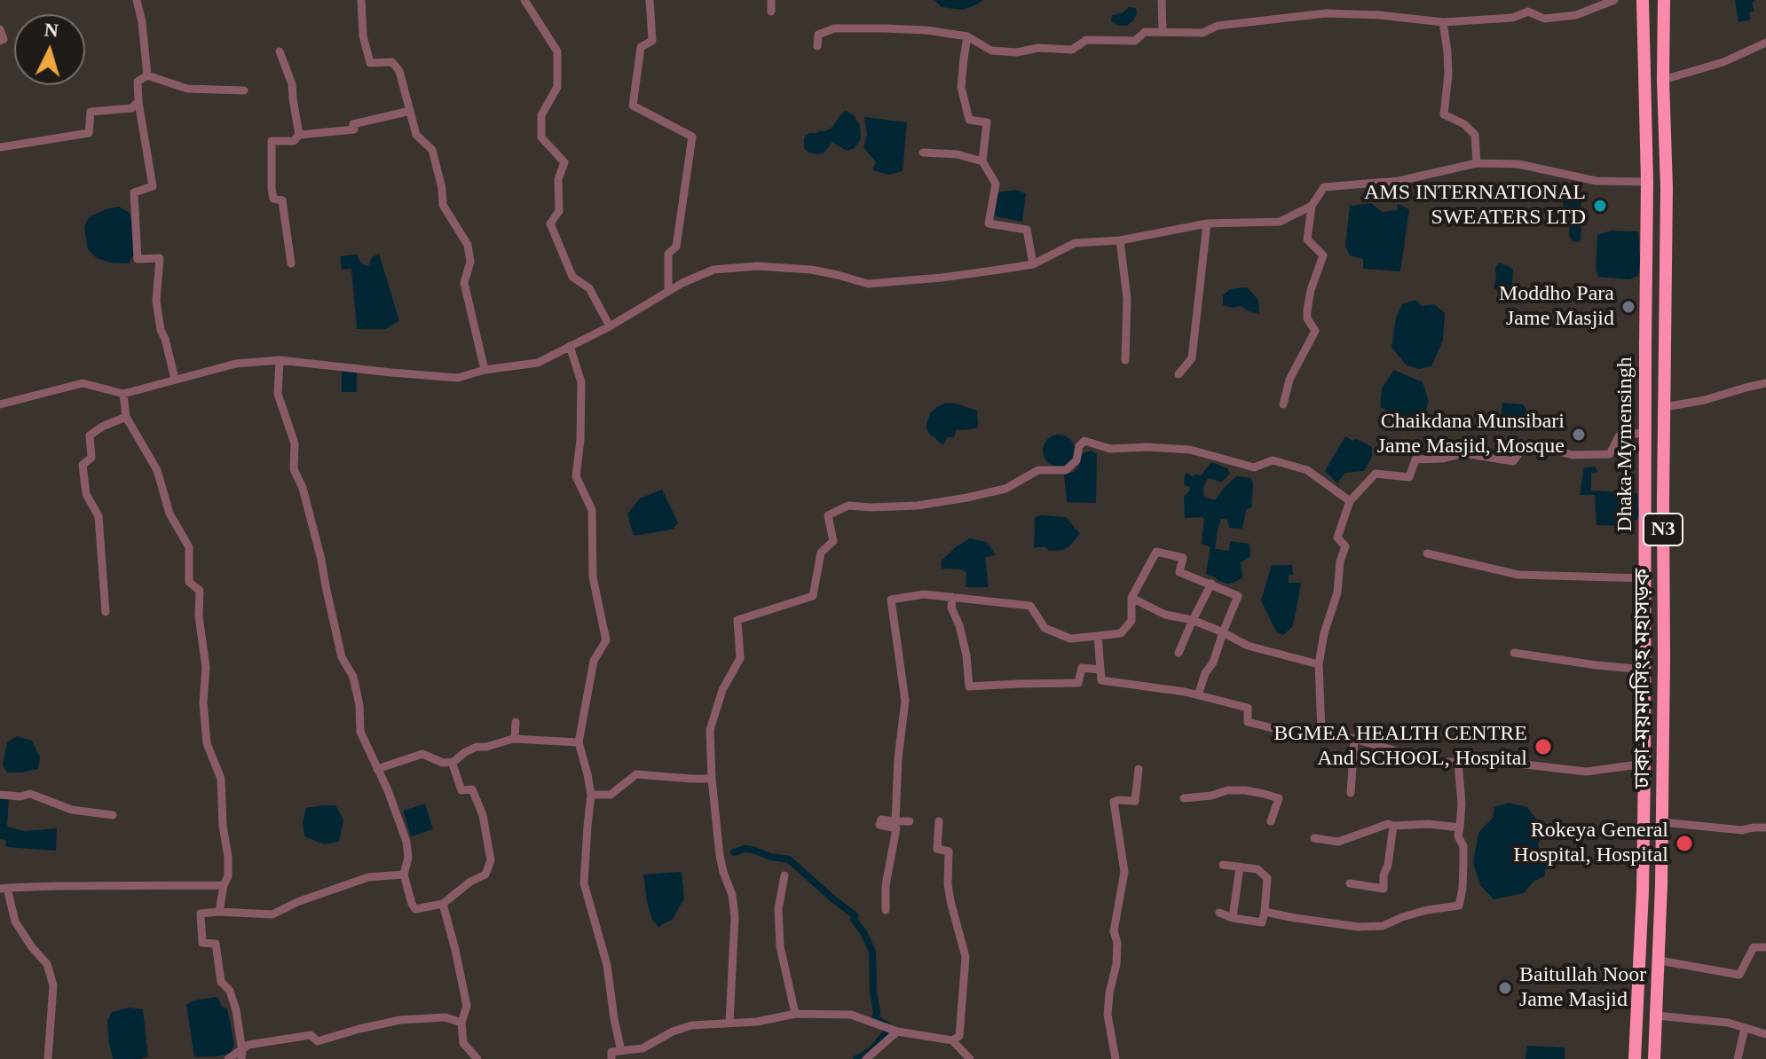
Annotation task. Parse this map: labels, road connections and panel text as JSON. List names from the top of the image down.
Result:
{
  "streets": {
    "highway": ["Dhaka-Mymensingh", "N3", "ঢাকা-ময়মনসিংহ মহাসড়ক"]
  },
  "places": [
    "AMS INTERNATIONAL SWEATERS LTD",
    "Moddho Para Jame Masjid",
    "Chaikdana Munsibari Jame Masjid, Mosque",
    "BGMEA HEALTH CENTRE And SCHOOL, Hospital",
    "Rokeya General Hospital, Hospital",
    "Baitullah Noor Jame Masjid"
  ],
  "north": "top"
}
